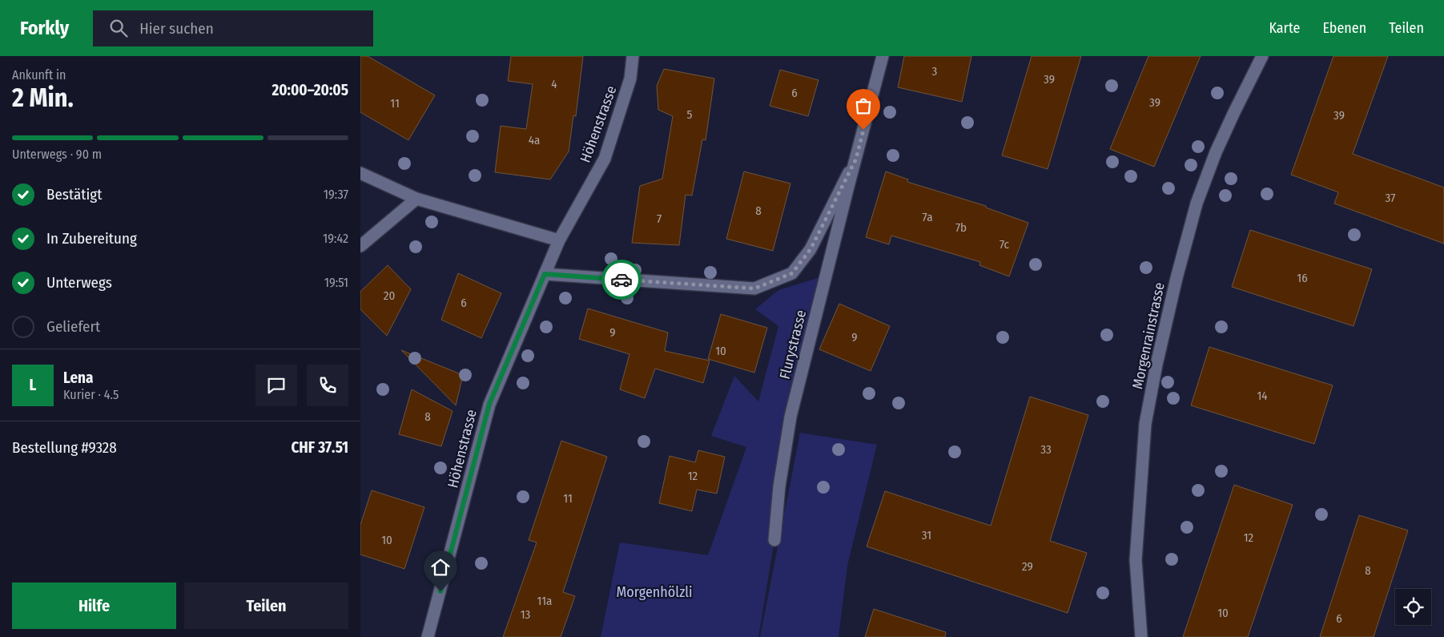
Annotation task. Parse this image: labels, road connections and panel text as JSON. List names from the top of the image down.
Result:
{
  "streets": {
    "street": ["Höhenstrasse", "Morgenrainstrasse", "Flurystrasse"]
  },
  "crossings": [
    ["Höhenstrasse", "Flurystrasse"]
  ],
  "parks": ["Morgenhölzli"],
  "house_numbers": [
    "3",
    "39",
    "4",
    "6",
    "39",
    "11",
    "5",
    "39",
    "4a",
    "37",
    "8",
    "7a",
    "7",
    "7b",
    "7c",
    "16",
    "20",
    "6",
    "9",
    "9",
    "10",
    "14",
    "8",
    "33",
    "12",
    "11",
    "31",
    "12",
    "10",
    "29",
    "8",
    "11a",
    "10",
    "13",
    "6"
  ],
  "page": {
    "header": "Forkly",
    "search": "Hier suchen",
    "nav": ["Karte", "Ebenen", "Teilen"],
    "heading": ["2 Min.", "Ankunft in", "20:00–20:05"],
    "panel": [
      "Lena",
      "Kurier · 4.5",
      "Bestellung #9328",
      "CHF 37.51"
    ],
    "bar": "Unterwegs · 90 m",
    "list": [
      ["Bestätigt", "19:37"],
      ["In Zubereitung", "19:42"],
      ["Unterwegs", "19:51"],
      "Geliefert"
    ],
    "round": "L",
    "buttons": ["Hilfe", "Teilen"]
  }
}
